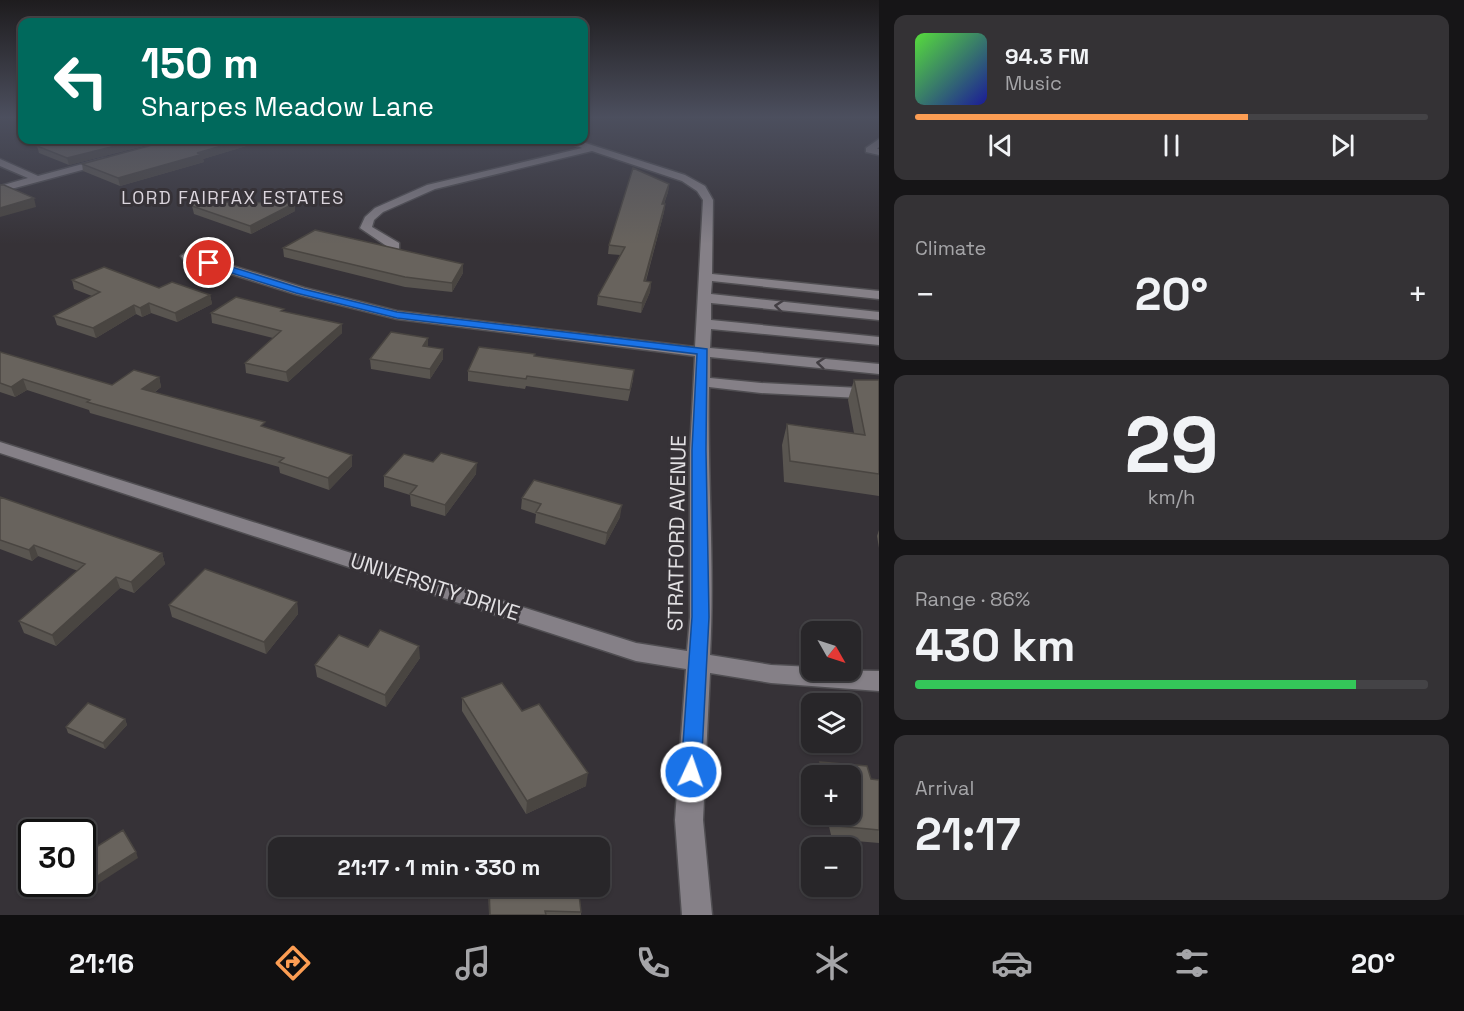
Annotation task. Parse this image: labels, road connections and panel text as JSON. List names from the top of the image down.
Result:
{
  "streets": {
    "street": ["STRATFORD AVENUE", "UNIVERSITY DRIVE"]
  },
  "crossings": [
    ["STRATFORD AVENUE", "UNIVERSITY DRIVE"]
  ],
  "districts": ["LORD FAIRFAX ESTATES"],
  "north": "bottom right",
  "page": {
    "turn": ["150 m", "Sharpes Meadow Lane"],
    "song": ["94.3 FM", "Music"],
    "tile": [
      "Climate",
      ["29", "km/h"],
      ["Range · 86%", "430 km"],
      ["Arrival", "21:17"]
    ],
    "heat": ["−", "20°", "+"],
    "map_buttons": ["+", "−"],
    "limit": "30",
    "trip": "21:17 · 1 min · 330 m",
    "tabs": ["21:16", "20°"]
  }
}
